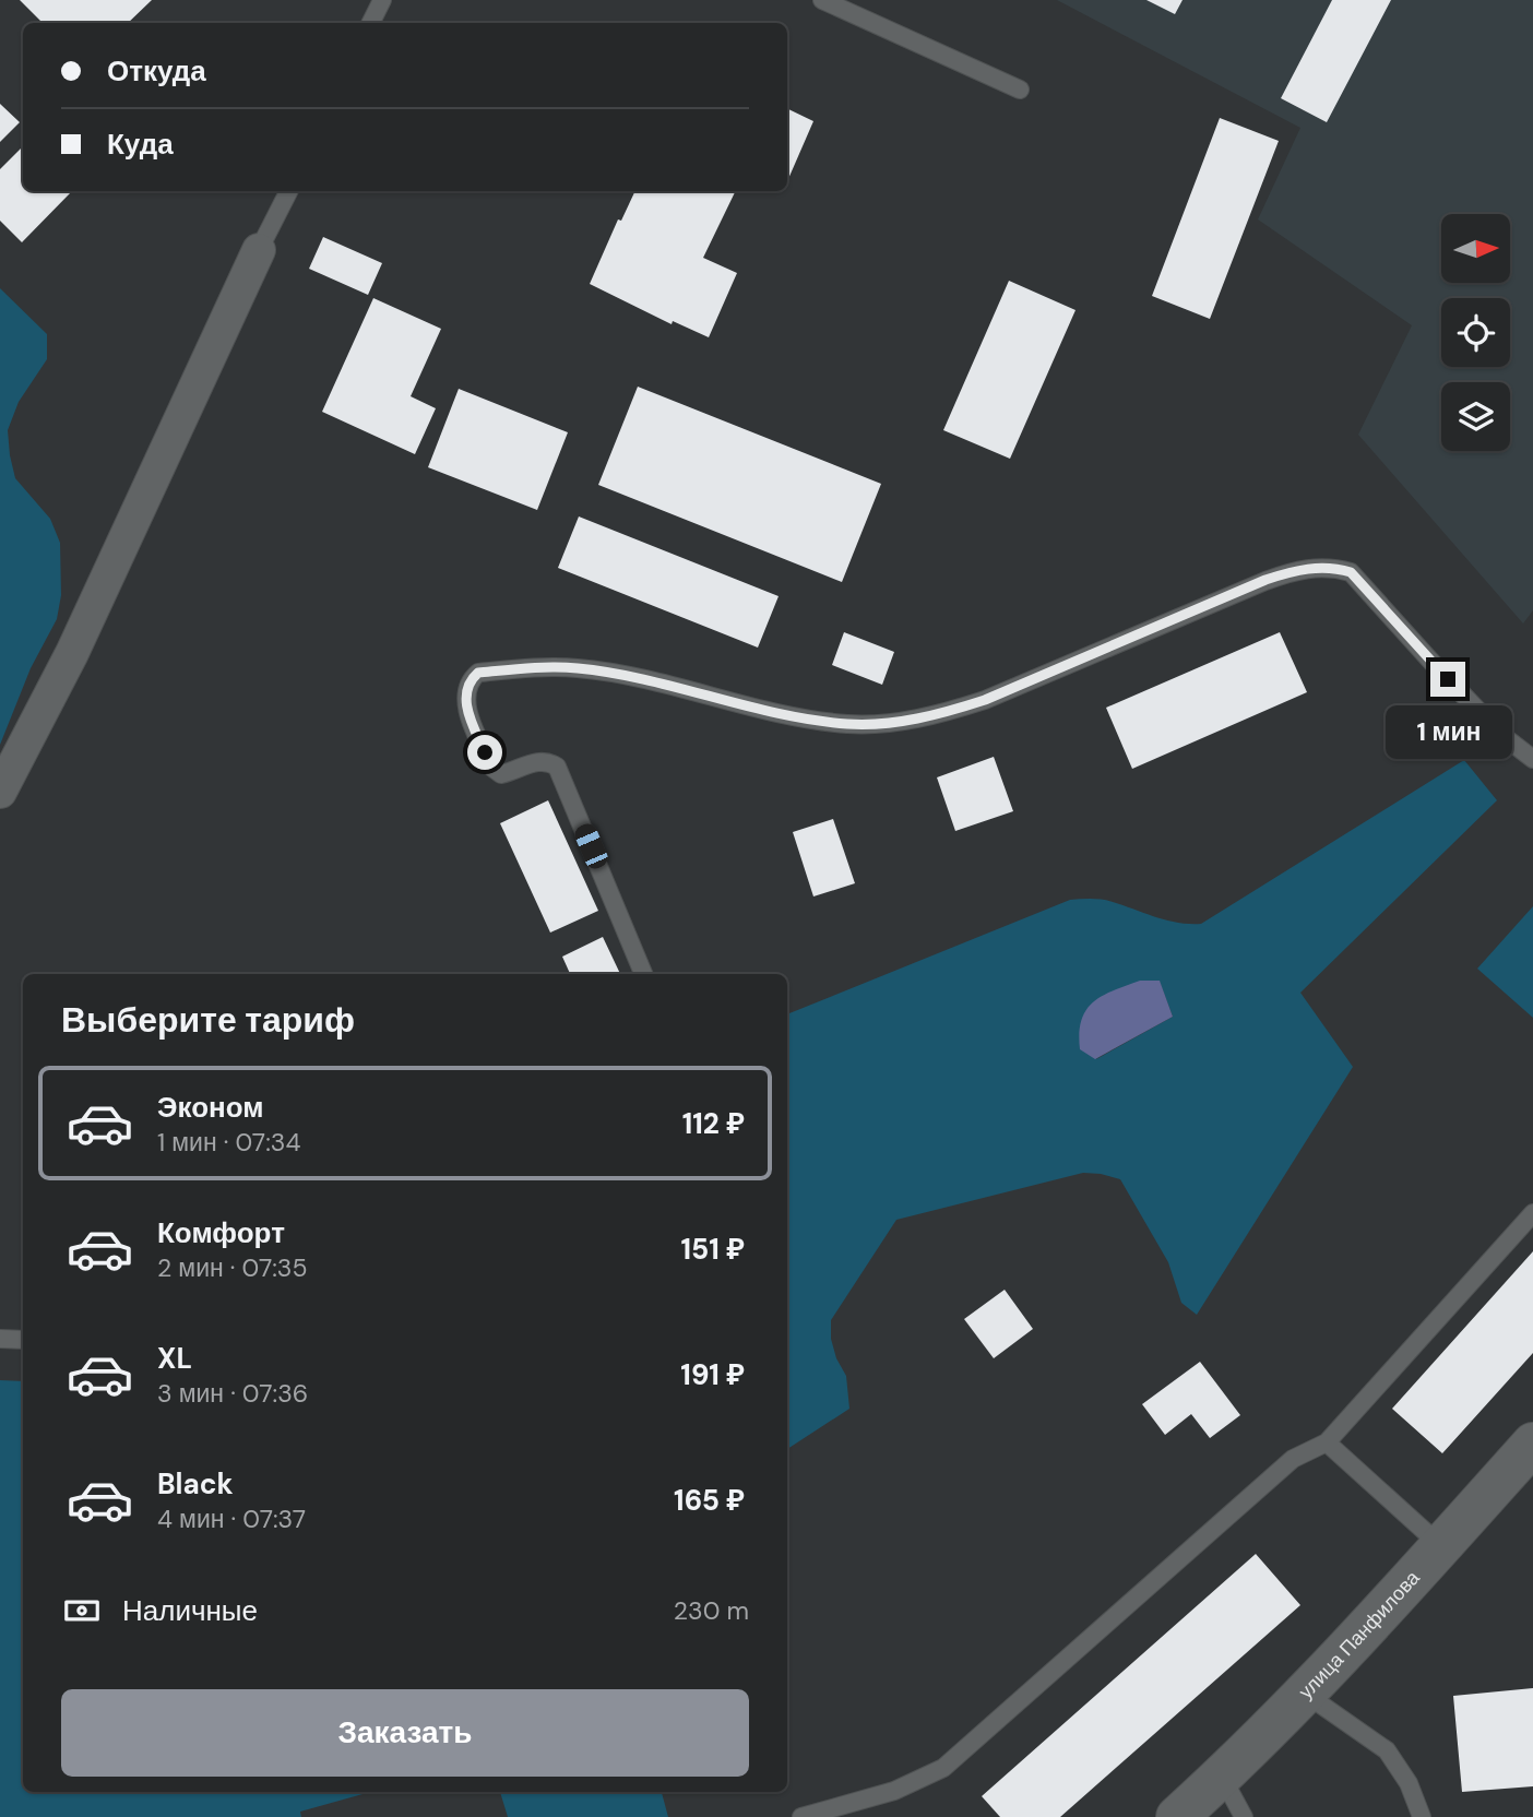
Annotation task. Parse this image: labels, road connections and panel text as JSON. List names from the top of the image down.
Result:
{
  "streets": {
    "street": ["улица Панфилова"]
  },
  "north": "right",
  "page": {
    "banner": ["Откуда", "Куда"],
    "bubble": "1 мин",
    "heading": "Выберите тариф",
    "list": [
      {
        "name": "Эконом",
        "note": "1 мин · 07:34",
        "value": "112 ₽"
      },
      {
        "name": "Комфорт",
        "note": "2 мин · 07:35",
        "value": "151 ₽"
      },
      {
        "name": "XL",
        "note": "3 мин · 07:36",
        "value": "191 ₽"
      },
      {
        "name": "Black",
        "note": "4 мин · 07:37",
        "value": "165 ₽"
      }
    ],
    "pay": ["Наличные", "230 m"],
    "buttons": "Заказать"
  }
}
